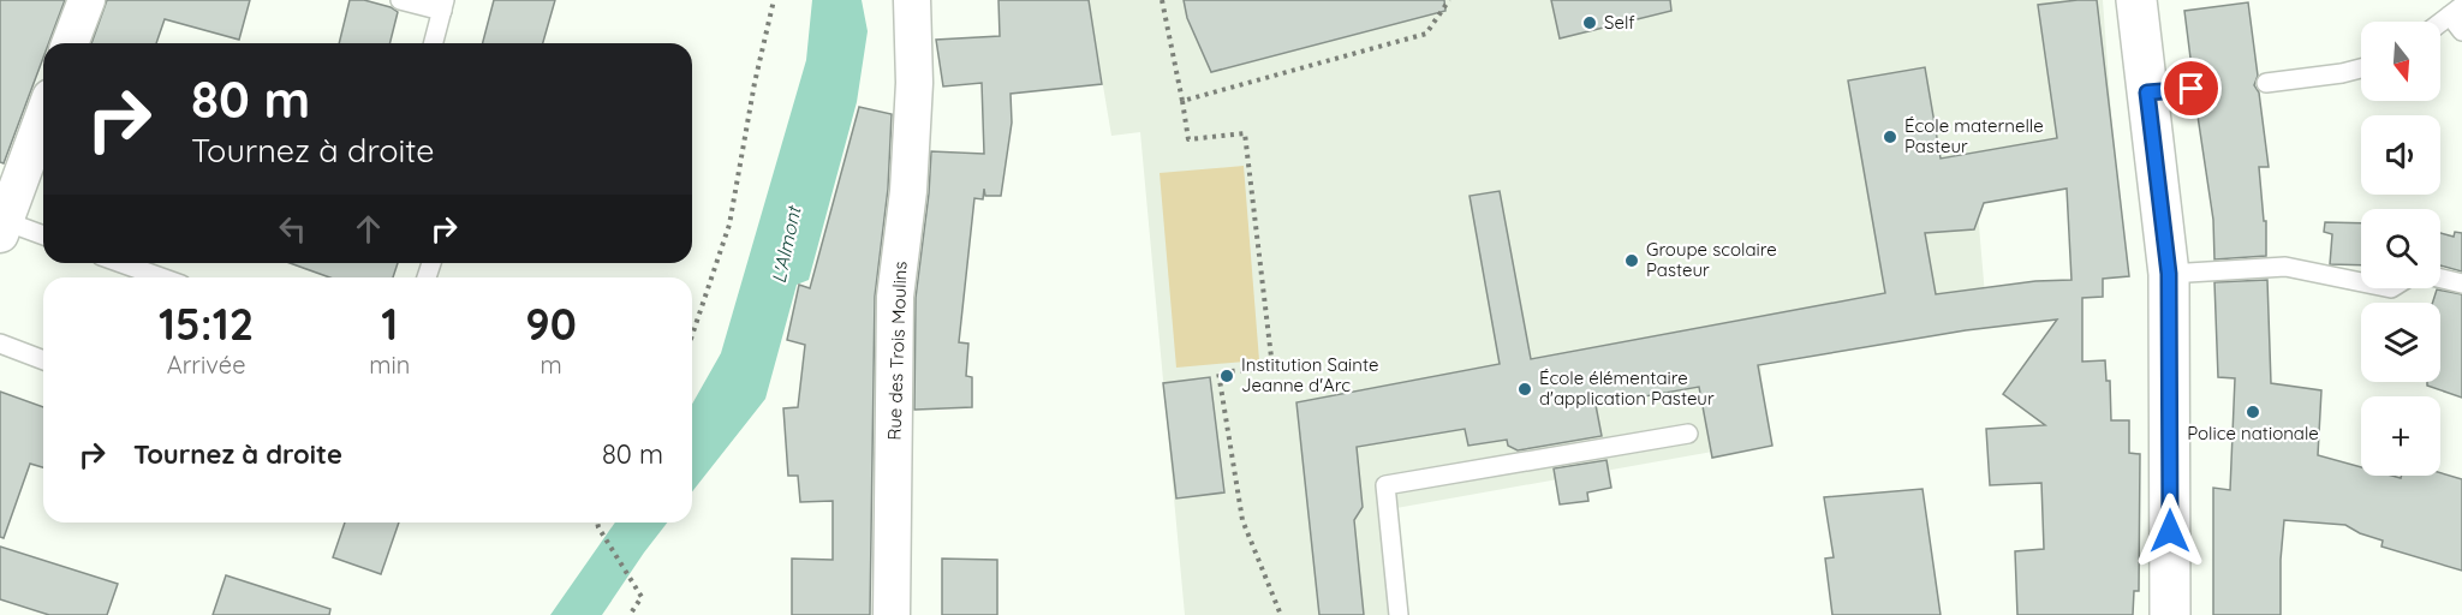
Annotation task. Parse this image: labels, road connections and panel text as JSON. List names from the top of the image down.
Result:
{
  "streets": {
    "street": ["Rue des Trois Moulins"]
  },
  "water": ["L'Almont"],
  "places": [
    "Self",
    "École maternelle Pasteur",
    "Groupe scolaire Pasteur",
    "Institution Sainte Jeanne d'Arc",
    "École élémentaire d'application Pasteur",
    "Police nationale"
  ],
  "north": "bottom",
  "page": {
    "map_buttons": "+",
    "turn": ["80 m", "Tournez à droite"],
    "eta": [
      "15:12",
      "Arrivée",
      "1",
      "min",
      "90",
      "m"
    ],
    "list": [
      {
        "name": "Tournez à droite",
        "value": "80 m"
      }
    ]
  }
}
